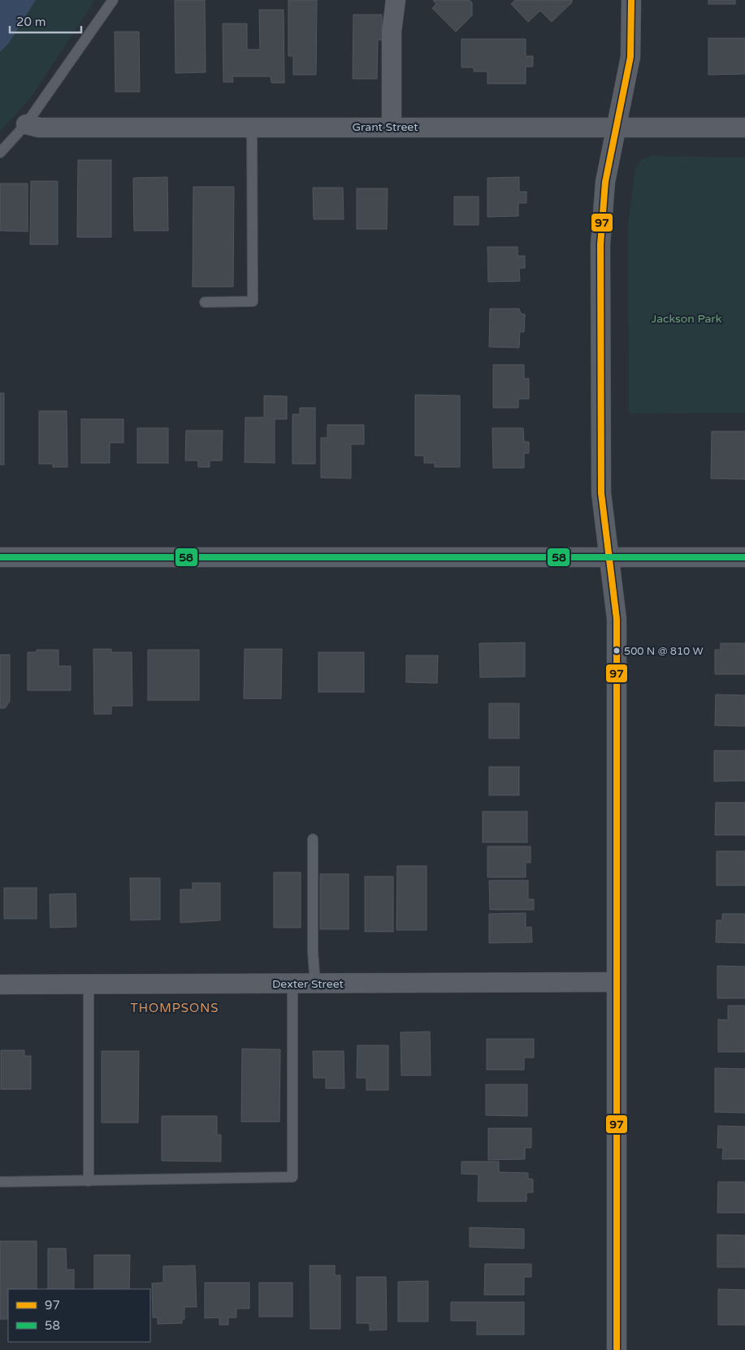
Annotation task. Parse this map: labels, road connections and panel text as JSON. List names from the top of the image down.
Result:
{
  "streets": {
    "street": ["Grant Street", "Dexter Street"]
  },
  "districts": ["THOMPSONS"],
  "parks": ["Jackson Park"],
  "places": ["500 N @ 810 W"],
  "lines": ["transit line 97", "transit line 58"],
  "legend": ["97", "58"],
  "scale_bar": "20 m"
}
